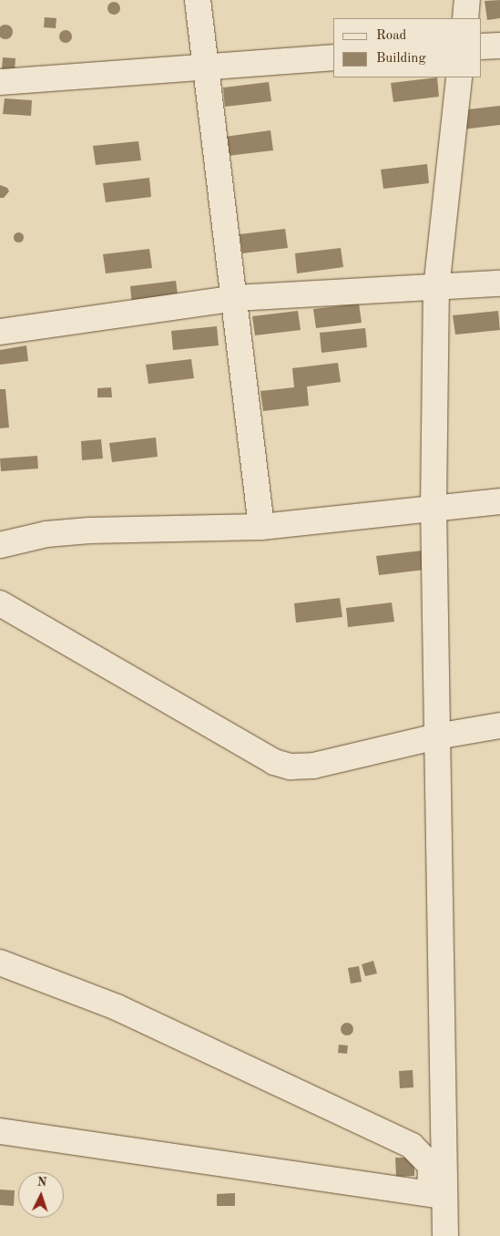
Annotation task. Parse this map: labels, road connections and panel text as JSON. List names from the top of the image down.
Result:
{
  "legend": ["Road", "Building"],
  "north": "top"
}
